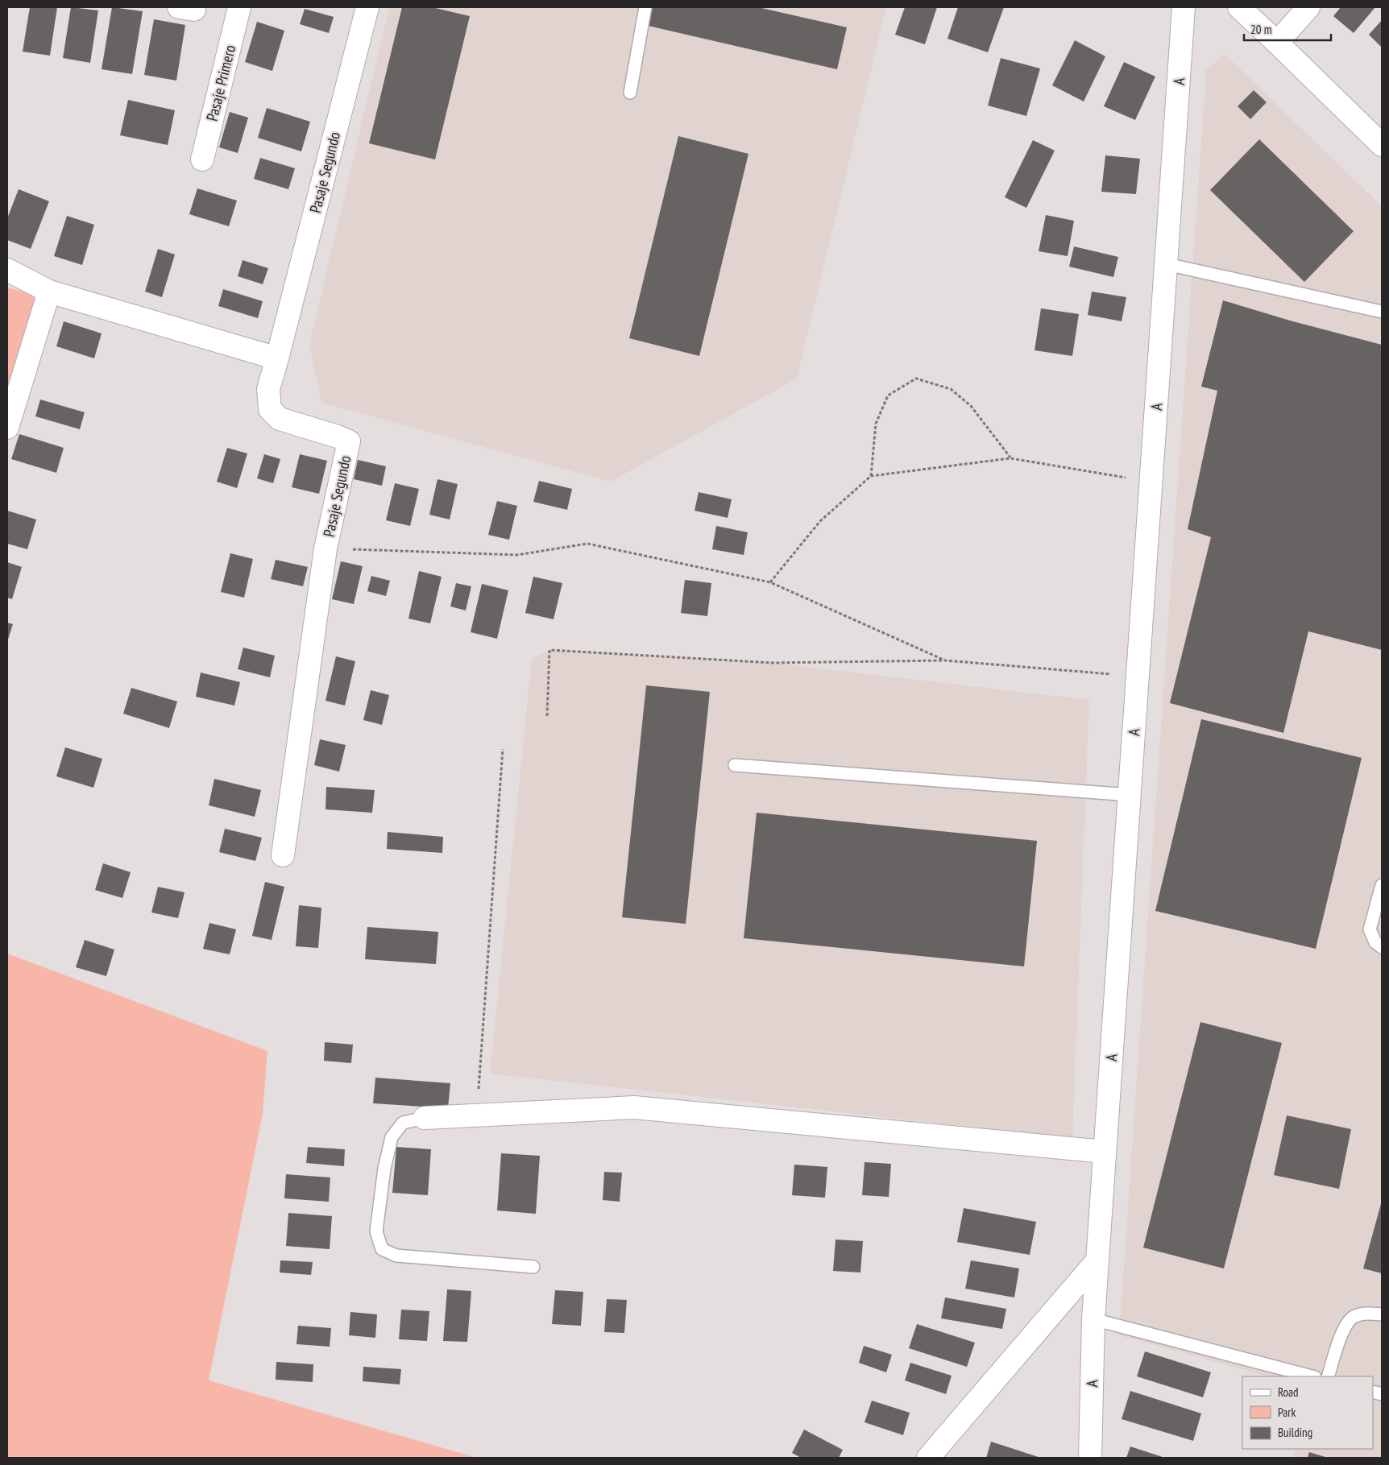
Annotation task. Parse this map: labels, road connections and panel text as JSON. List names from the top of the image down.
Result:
{
  "streets": {
    "street": ["A", "Pasaje Primero", "Pasaje Segundo"]
  },
  "legend": ["Road", "Park", "Building"],
  "scale_bar": "20 m"
}
